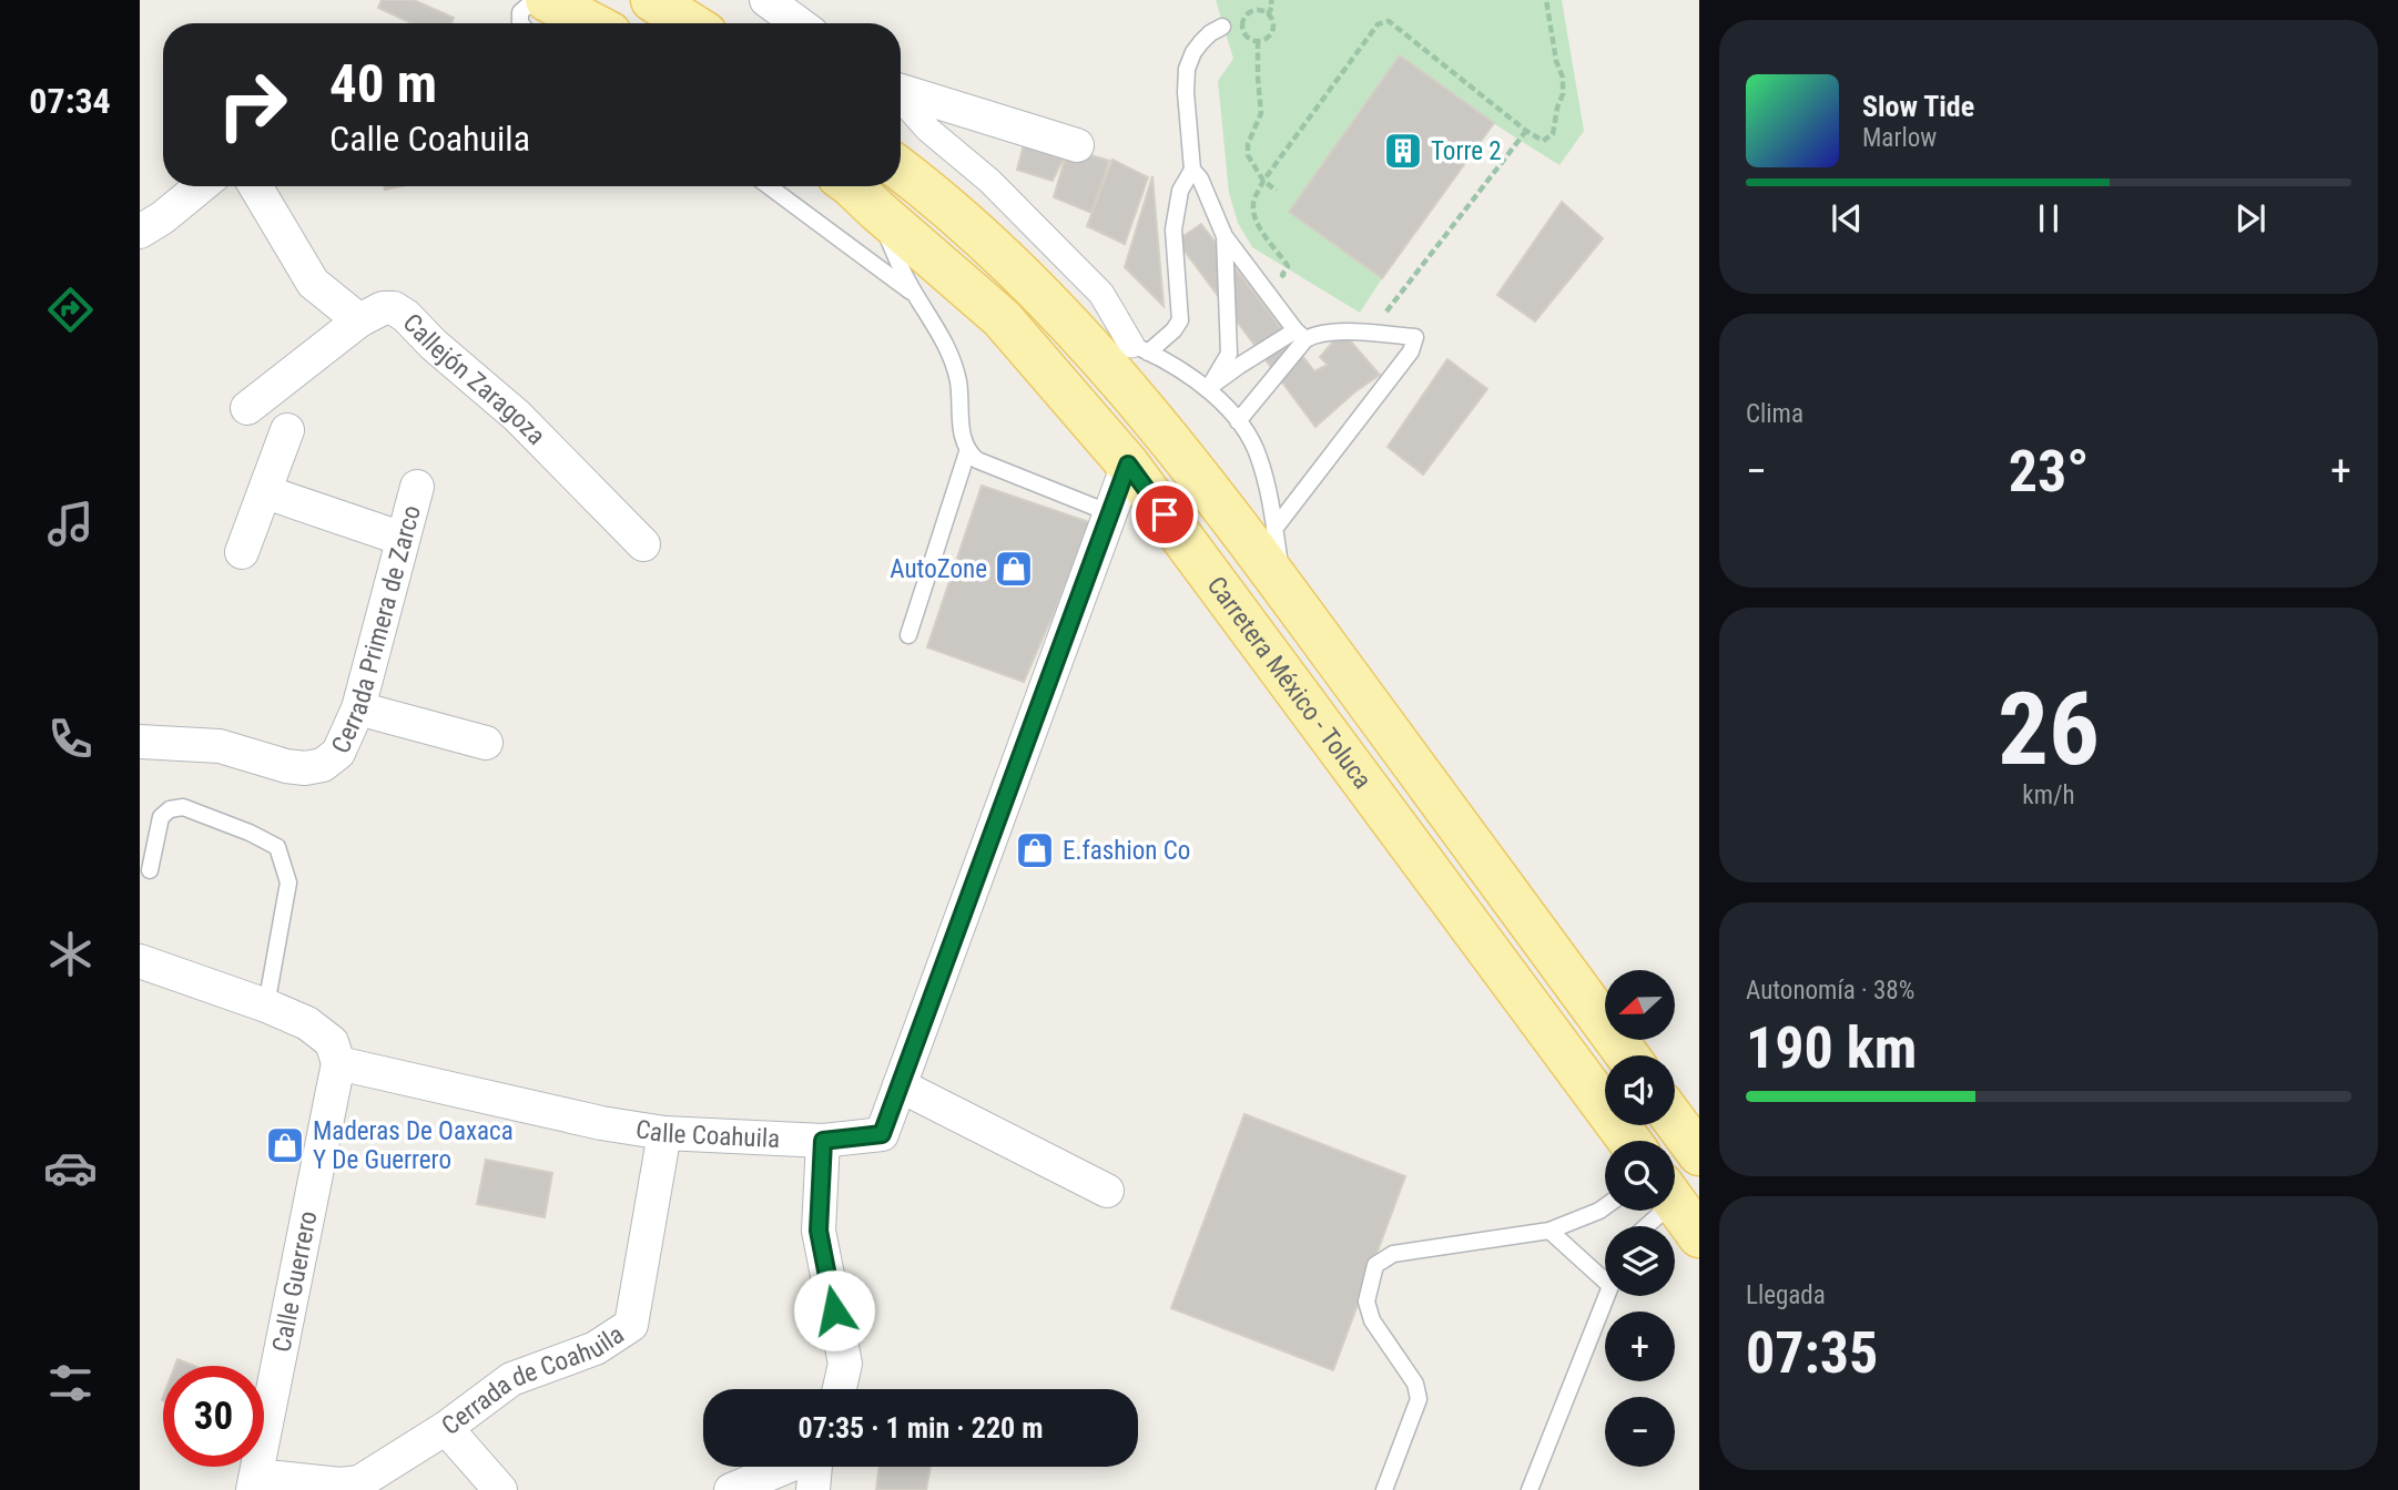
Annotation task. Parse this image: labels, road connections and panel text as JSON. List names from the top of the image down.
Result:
{
  "streets": {
    "main road": ["Carretera México - Toluca"],
    "street": [
      "Callejón Zaragoza",
      "Cerrada Primera de Zarco",
      "Calle Coahuila",
      "Calle Guerrero",
      "Cerrada de Coahuila"
    ]
  },
  "crossings": [
    ["Carretera México - Toluca", "Calle Coahuila"],
    ["Calle Coahuila", "Calle Guerrero"],
    ["Calle Coahuila", "Cerrada de Coahuila"],
    ["Calle Guerrero", "Cerrada de Coahuila"]
  ],
  "places": {
    "building": ["Torre 2"],
    "shop": ["AutoZone", "E.fashion Co", "Maderas De Oaxaca Y De Guerrero"]
  },
  "north": "left",
  "page": {
    "tabs": "07:34",
    "turn": ["40 m", "Calle Coahuila"],
    "song": ["Slow Tide", "Marlow"],
    "tile": [
      "Clima",
      ["26", "km/h"],
      ["Autonomía · 38%", "190 km"],
      ["Llegada", "07:35"]
    ],
    "heat": ["−", "23°", "+"],
    "map_buttons": ["+", "−"],
    "limit": "30",
    "trip": "07:35 · 1 min · 220 m"
  }
}
